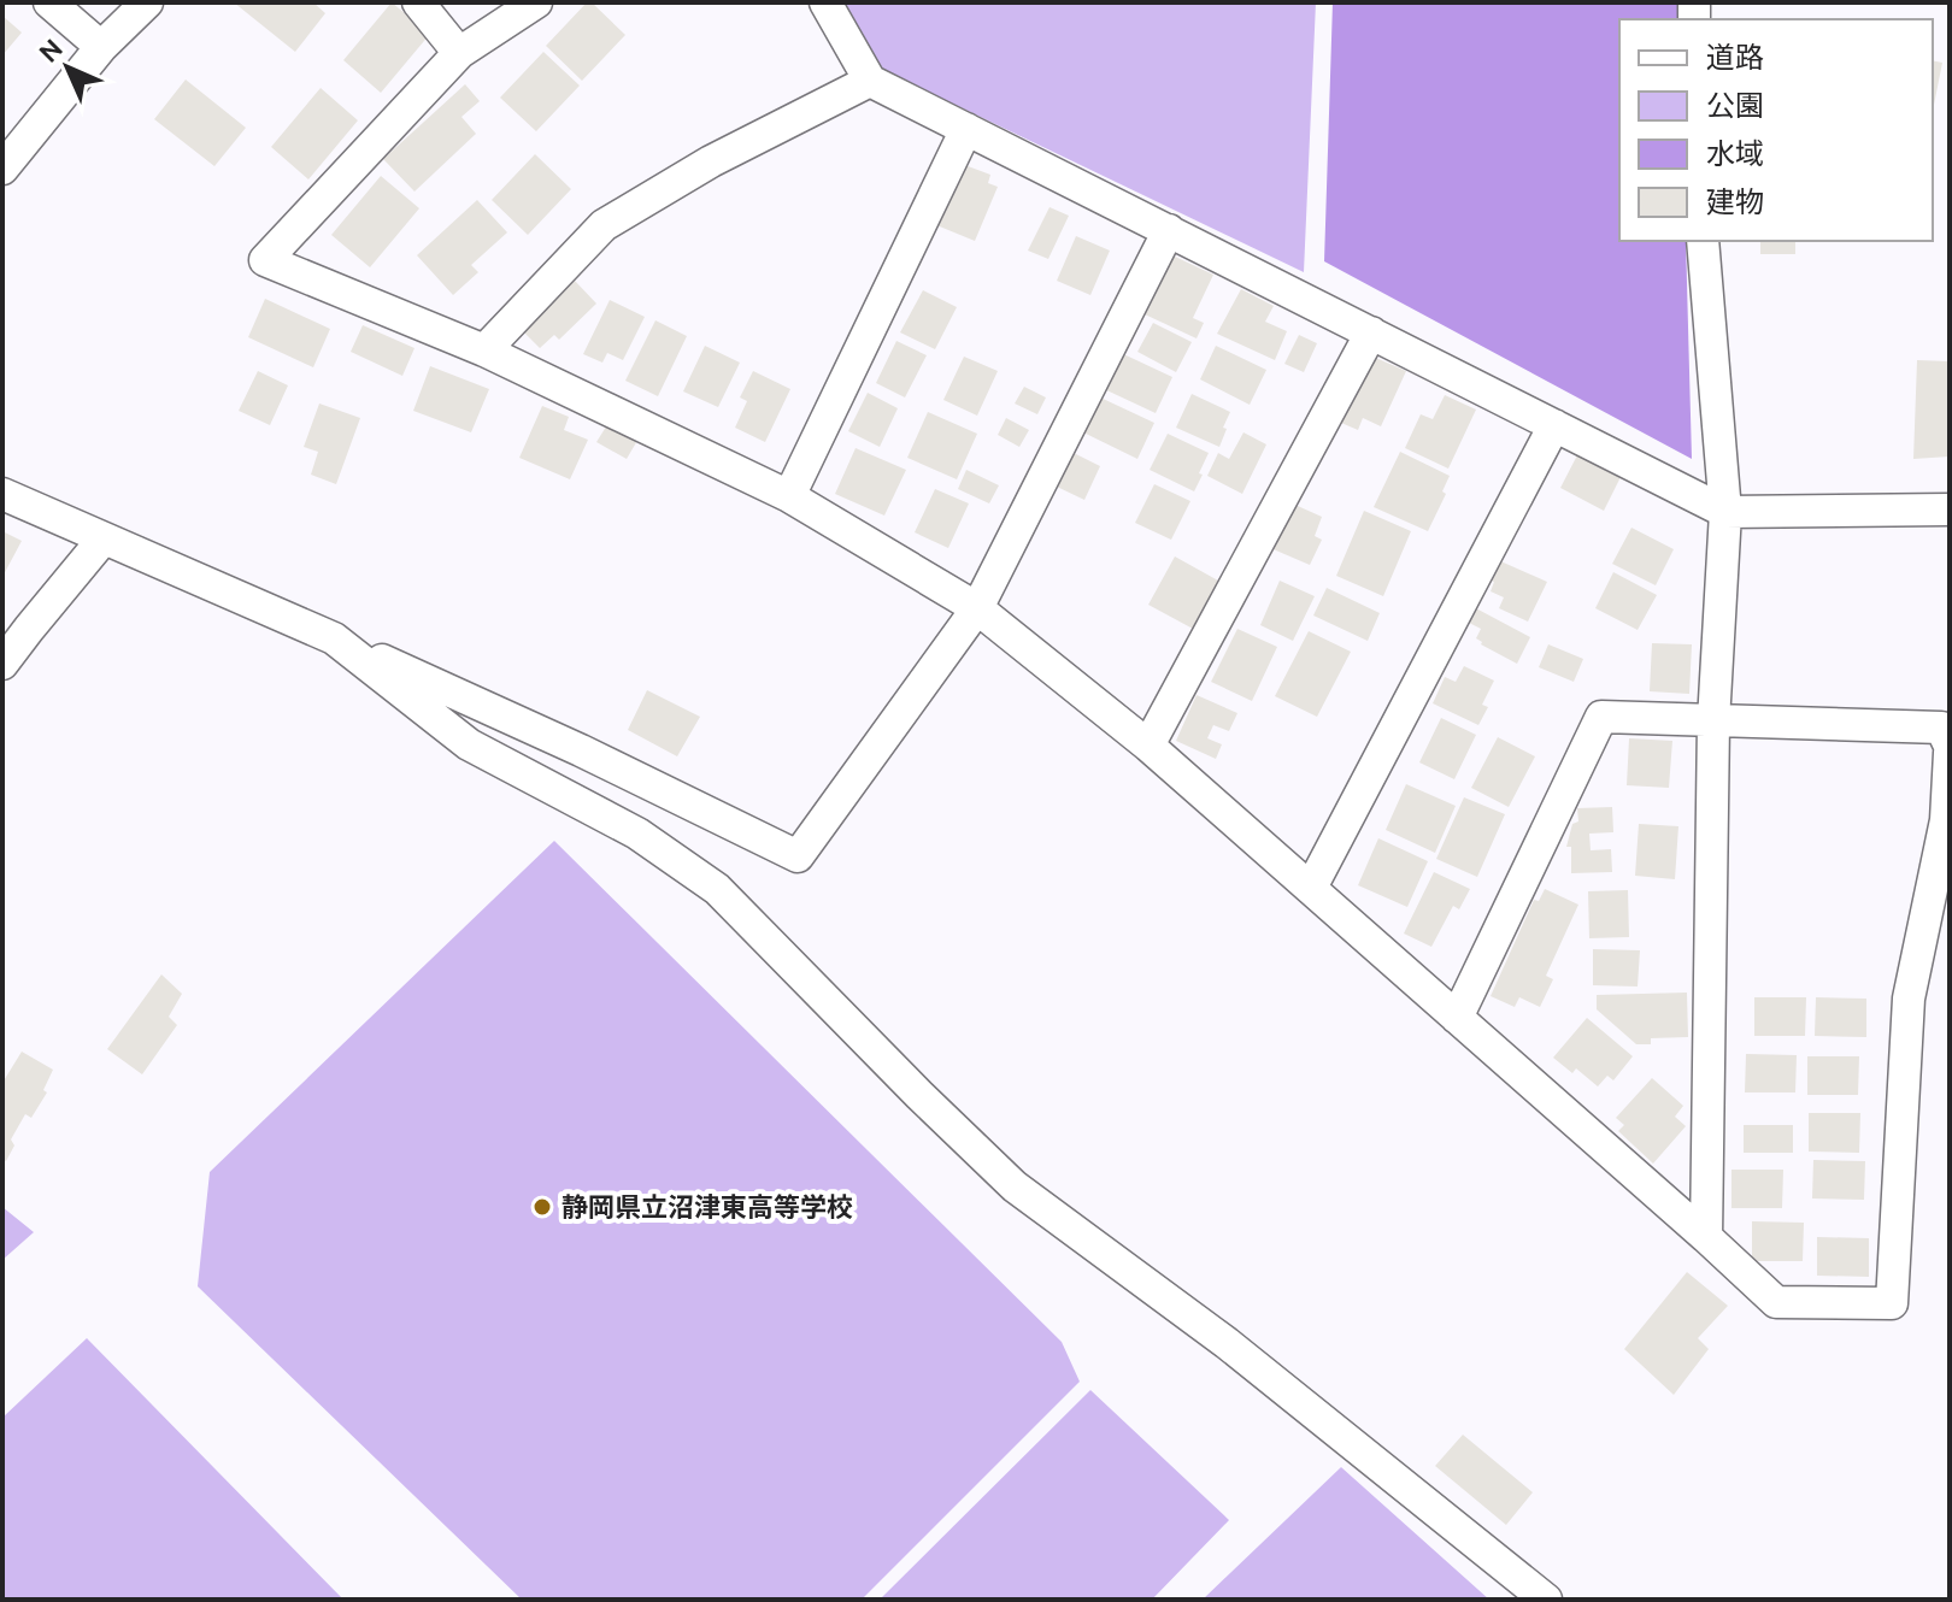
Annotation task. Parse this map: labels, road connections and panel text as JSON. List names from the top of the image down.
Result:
{
  "places": ["静岡県立沼津東高等学校"],
  "legend": [
    "道路",
    "公園",
    "水域",
    "建物"
  ],
  "north": "top left"
}
